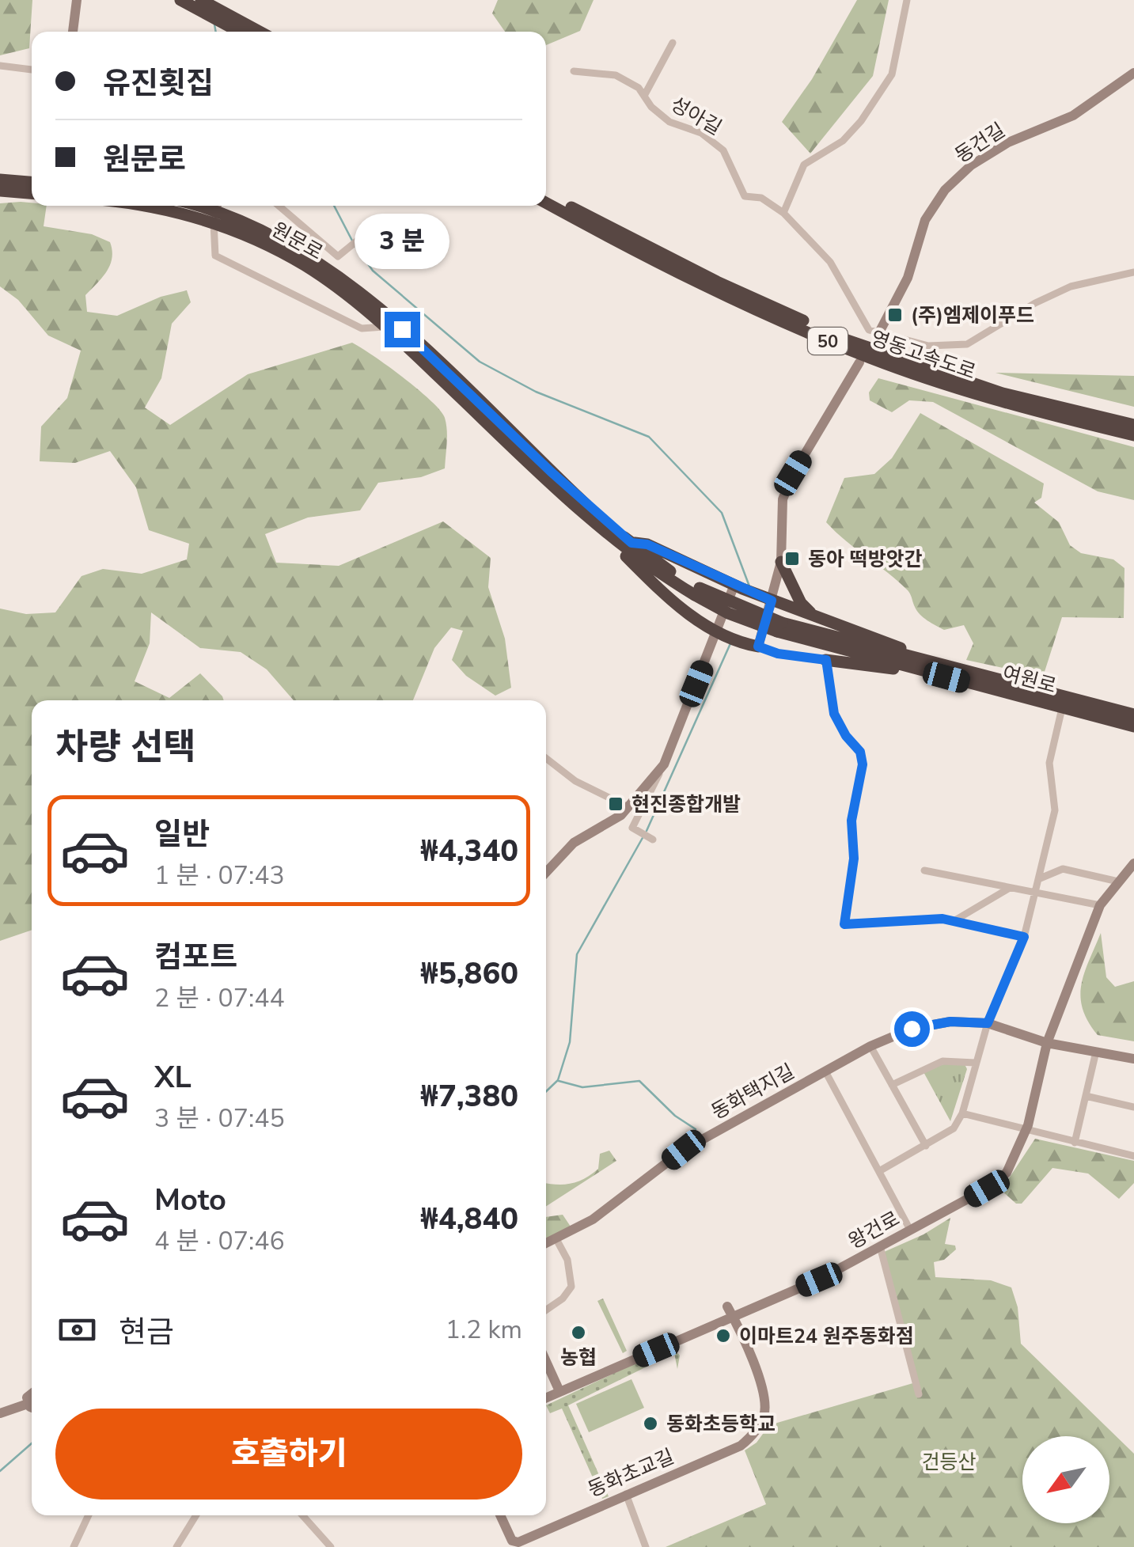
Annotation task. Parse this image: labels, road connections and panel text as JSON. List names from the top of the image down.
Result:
{
  "streets": {
    "highway": [
      "원문로",
      "50",
      "영동고속도로",
      "여원로"
    ],
    "street": [
      "성아길",
      "동건길",
      "동화택지길",
      "왕건로",
      "동화초교길"
    ]
  },
  "crossings": [
    ["성아길", "동건길"],
    ["원문로", "여원로"],
    ["동화택지길", "왕건로"],
    ["왕건로", "동화초교길"]
  ],
  "parks": ["건등산"],
  "places": {
    "transit": ["(주)엠제이푸드", "동아 떡방앗간", "현진종합개발"],
    "other": ["농협", "이마트24 원주동화점", "동화초등학교"]
  },
  "north": "bottom left",
  "page": {
    "banner": ["유진횟집", "원문로"],
    "bubble": "3 분",
    "heading": "차량 선택",
    "list": [
      {
        "name": "일반",
        "note": "1 분 · 07:43",
        "value": "₩4,340"
      },
      {
        "name": "컴포트",
        "note": "2 분 · 07:44",
        "value": "₩5,860"
      },
      {
        "name": "XL",
        "note": "3 분 · 07:45",
        "value": "₩7,380"
      },
      {
        "name": "Moto",
        "note": "4 분 · 07:46",
        "value": "₩4,840"
      }
    ],
    "pay": ["현금", "1.2 km"],
    "buttons": "호출하기"
  }
}
